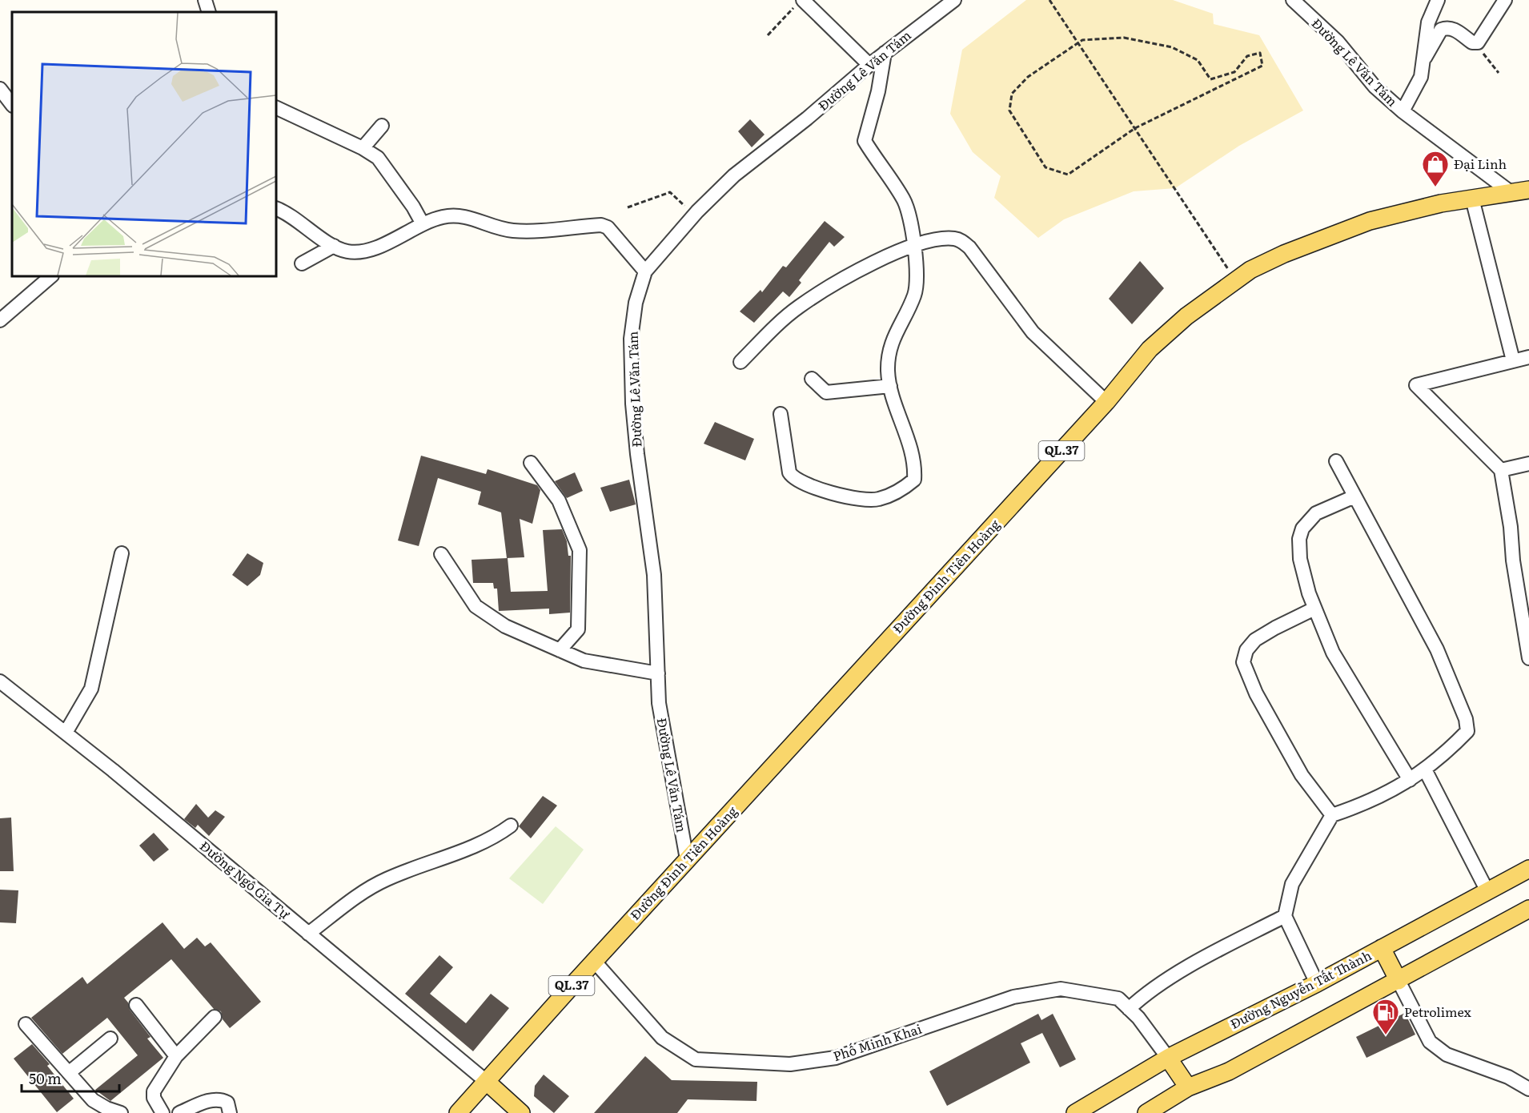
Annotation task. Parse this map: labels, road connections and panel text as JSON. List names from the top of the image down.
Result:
{
  "streets": {
    "main road": ["QL.37", "Đường Đinh Tiên Hoàng", "Đường Nguyễn Tất Thành"],
    "street": ["Đường Lê Văn Tám", "Đường Ngô Gia Tự", "Phố Minh Khai"]
  },
  "crossings": [
    ["Đường Lê Văn Tám", "Đường Đinh Tiên Hoàng"],
    ["Đường Đinh Tiên Hoàng", "Đường Ngô Gia Tự"],
    ["Đường Đinh Tiên Hoàng", "Phố Minh Khai"],
    ["Đường Nguyễn Tất Thành", "Phố Minh Khai"]
  ],
  "places": {
    "shop": ["Đại Linh"],
    "fuel station": ["Petrolimex"]
  },
  "scale_bar": "50 m"
}
